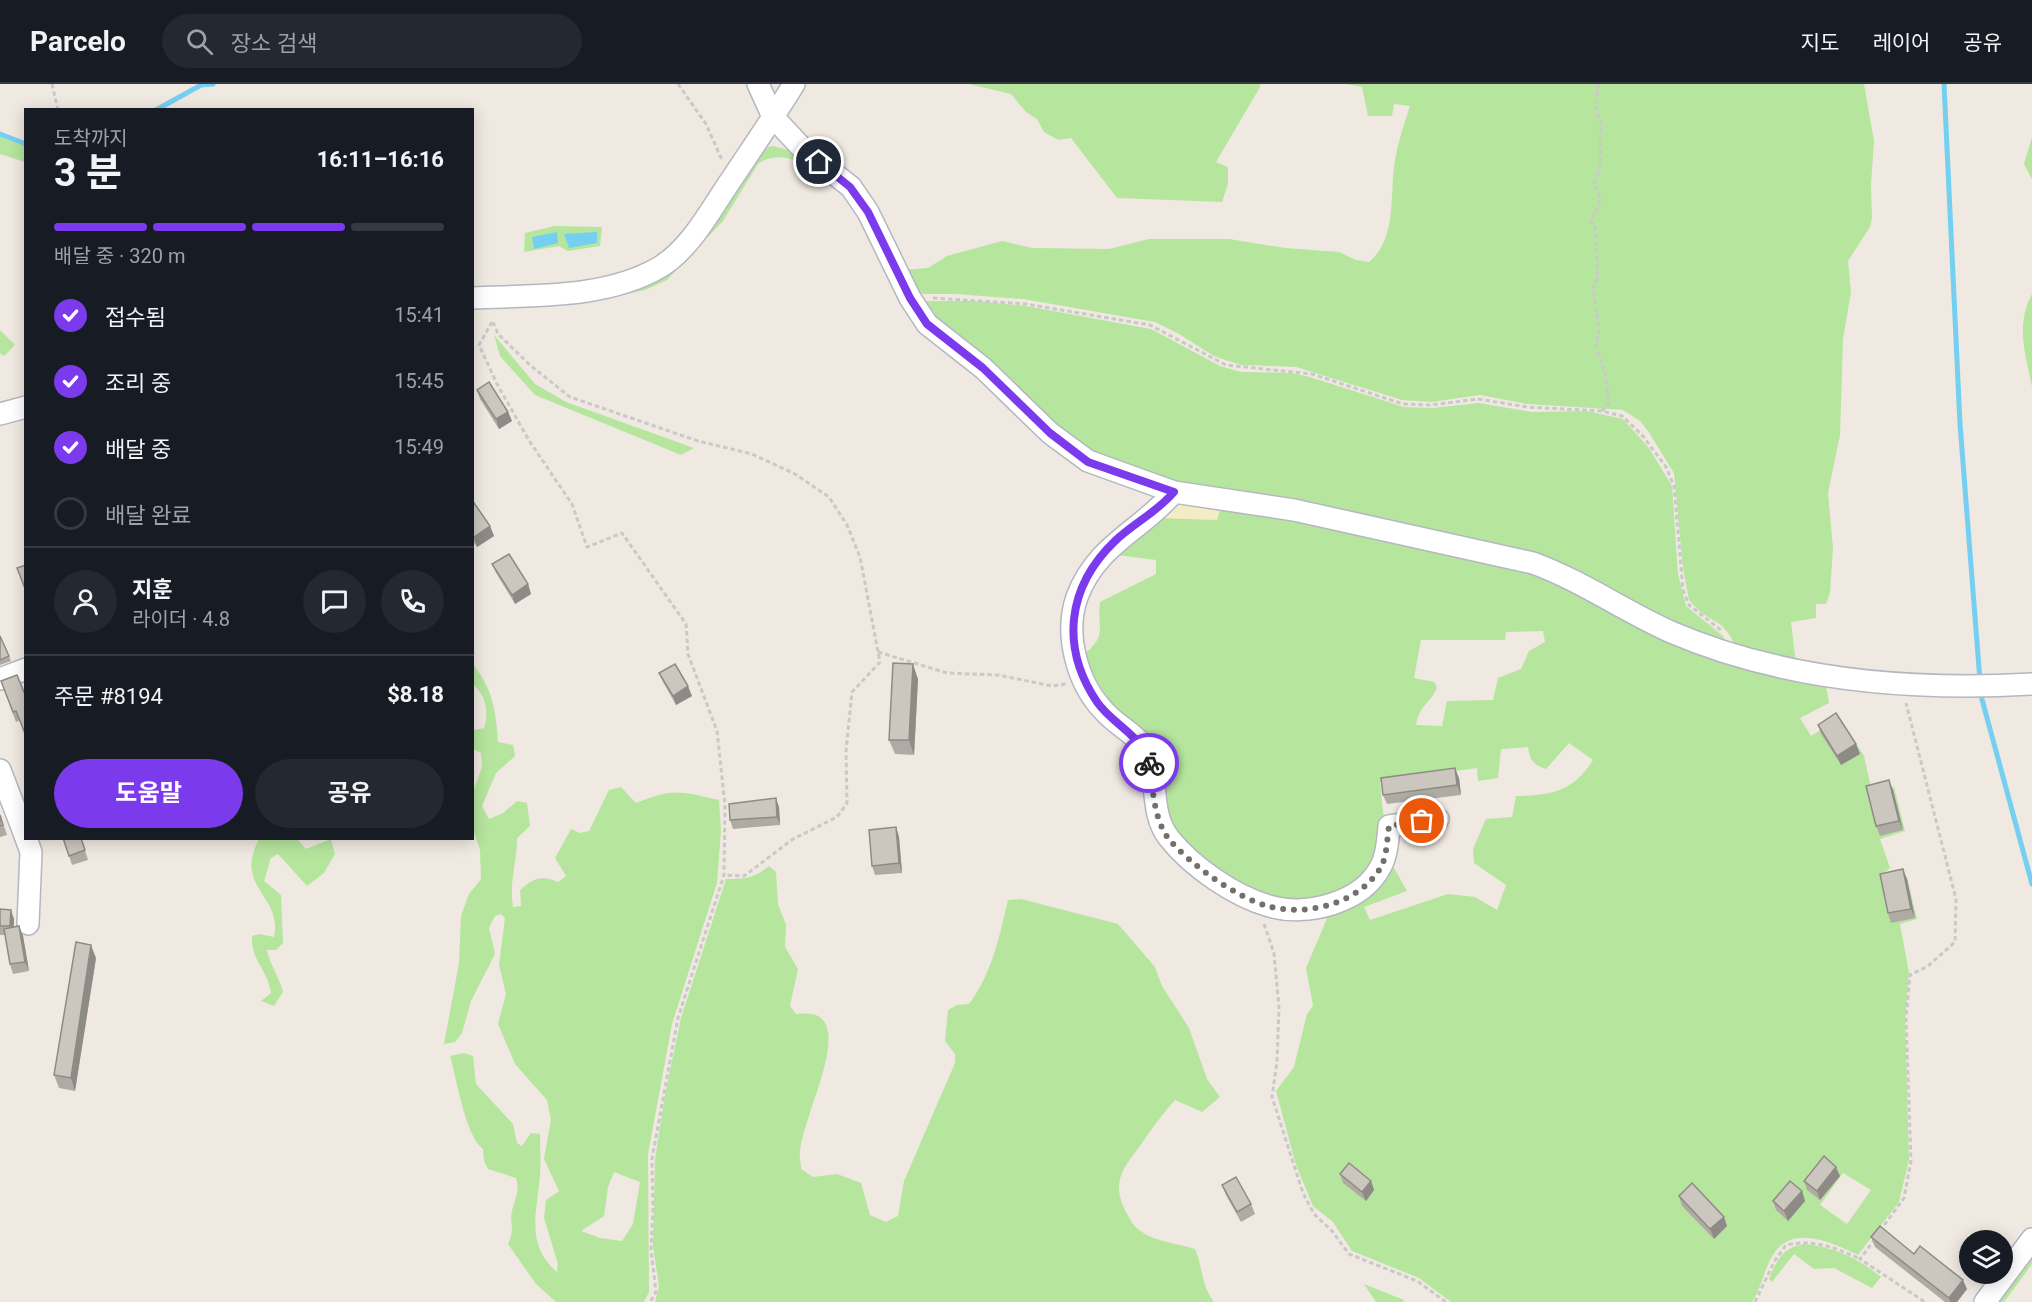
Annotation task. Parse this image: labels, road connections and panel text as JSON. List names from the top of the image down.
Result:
{
  "page": {
    "header": "Parcelo",
    "search": "장소 검색",
    "nav": ["지도", "레이어", "공유"],
    "heading": ["3 분", "도착까지", "16:11–16:16"],
    "panel": [
      "지훈",
      "라이더 · 4.8",
      "주문 #8194",
      "$8.18"
    ],
    "bar": "배달 중 · 320 m",
    "list": [
      ["접수됨", "15:41"],
      ["조리 중", "15:45"],
      ["배달 중", "15:49"],
      "배달 완료"
    ],
    "buttons": ["도움말", "공유"]
  }
}
